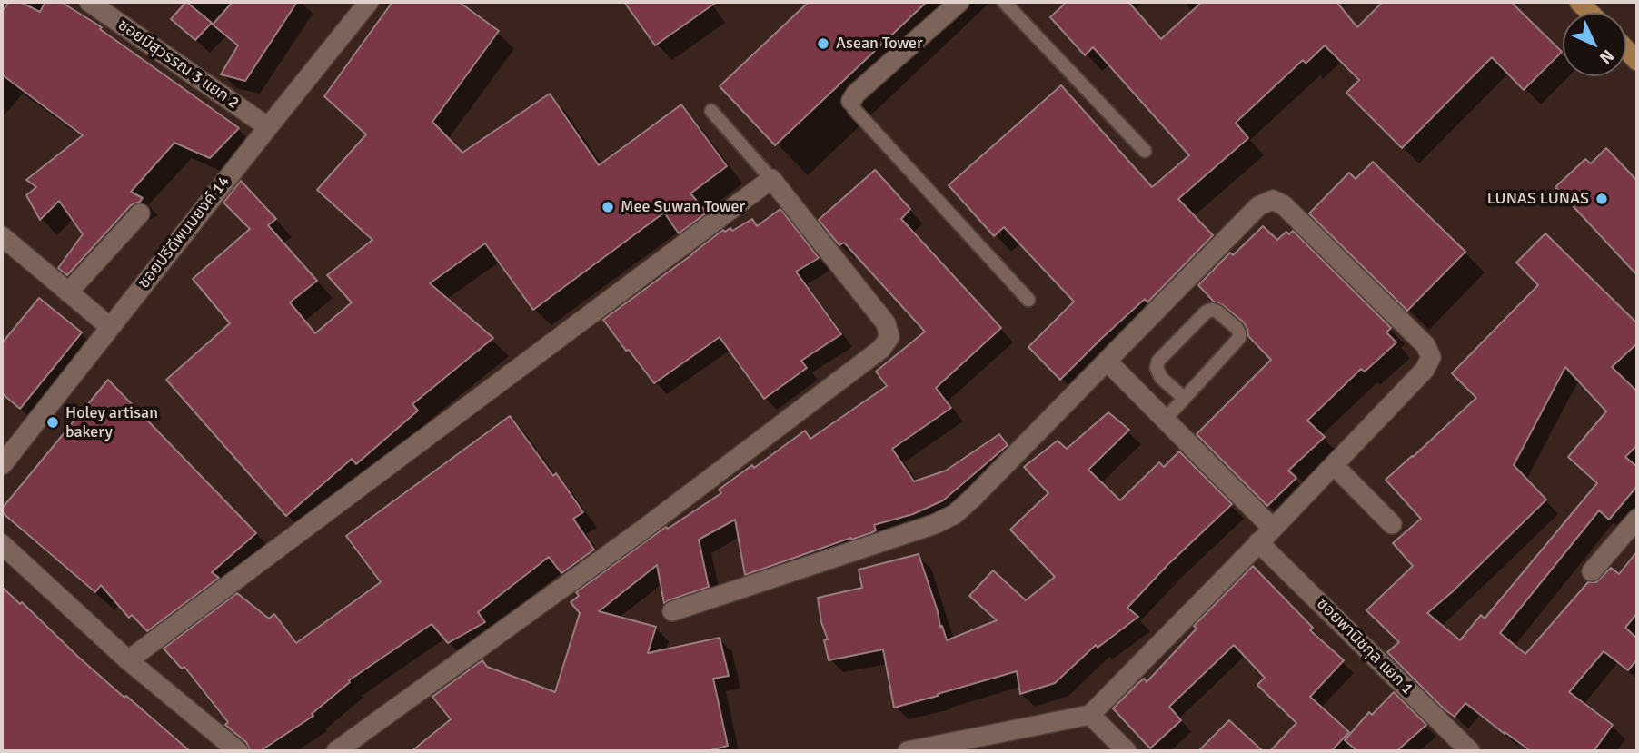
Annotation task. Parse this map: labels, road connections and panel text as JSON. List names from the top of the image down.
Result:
{
  "streets": {
    "street": ["ซอยมีสุวรรณ 3 แยก 2", "ซอยปรีดีพนมยงค์ 14", "ซอยพานิชกุล แยก 1"]
  },
  "crossings": [
    ["ซอยมีสุวรรณ 3 แยก 2", "ซอยปรีดีพนมยงค์ 14"]
  ],
  "places": [
    "Asean Tower",
    "LUNAS LUNAS",
    "Mee Suwan Tower",
    "Holey artisan bakery"
  ],
  "north": "bottom right"
}
